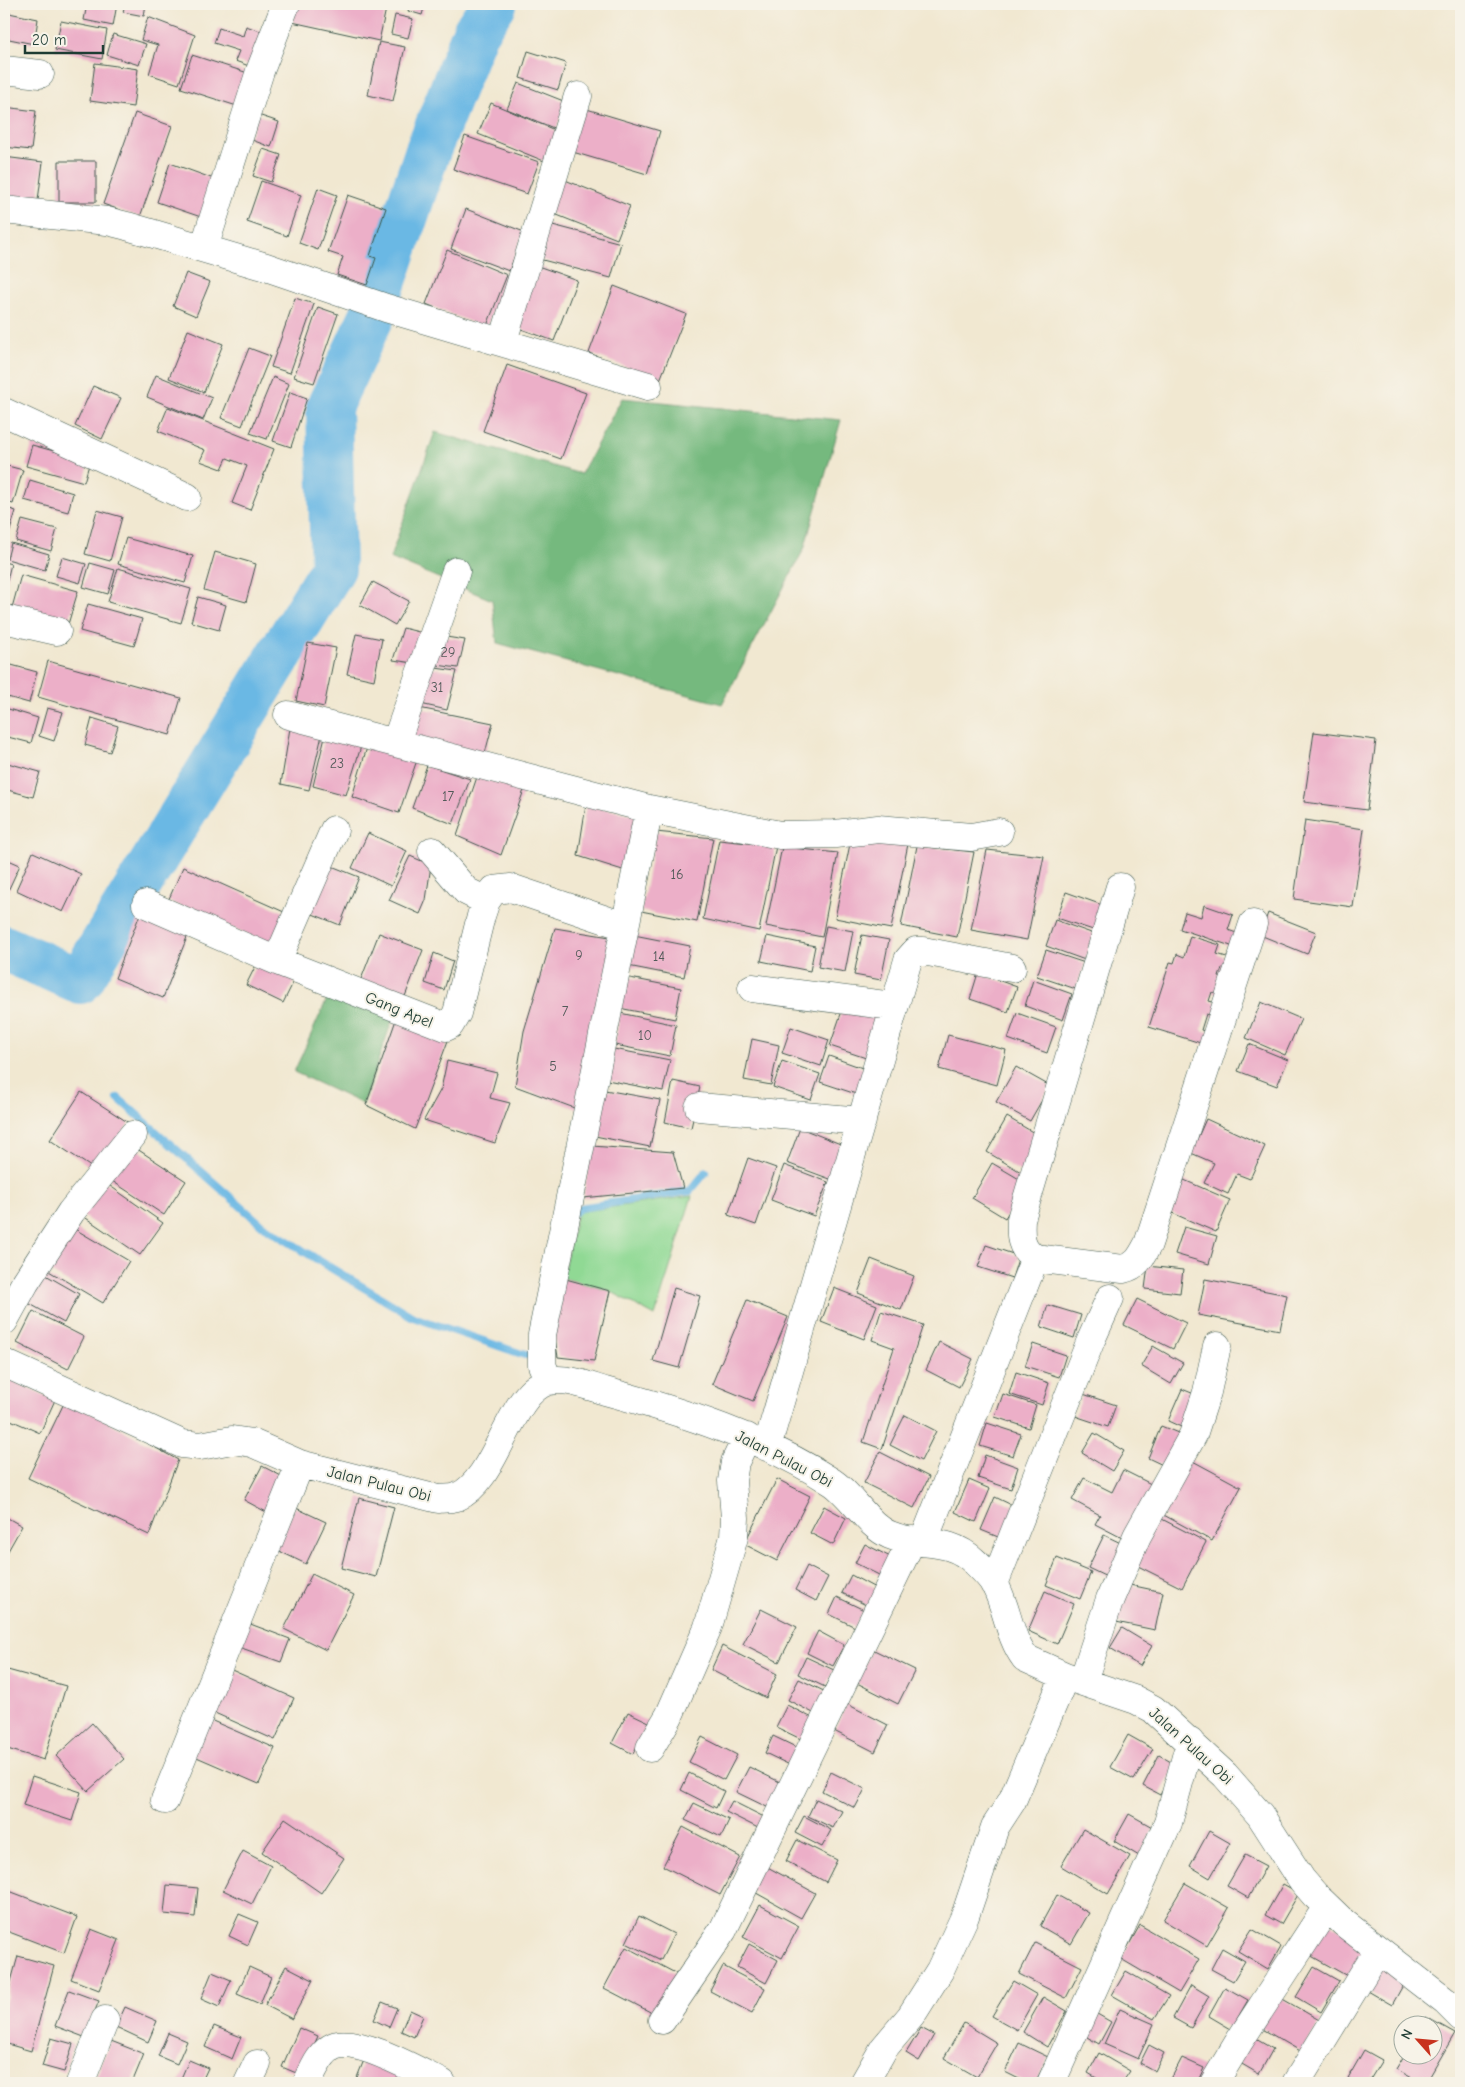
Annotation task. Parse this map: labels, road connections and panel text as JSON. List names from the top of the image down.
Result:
{
  "streets": {
    "street": ["Gang Apel", "Jalan Pulau Obi"]
  },
  "house_numbers": [
    "29",
    "31",
    "23",
    "17",
    "16",
    "9",
    "14",
    "7",
    "10",
    "5"
  ],
  "scale_bar": "20 m",
  "north": "top left"
}
